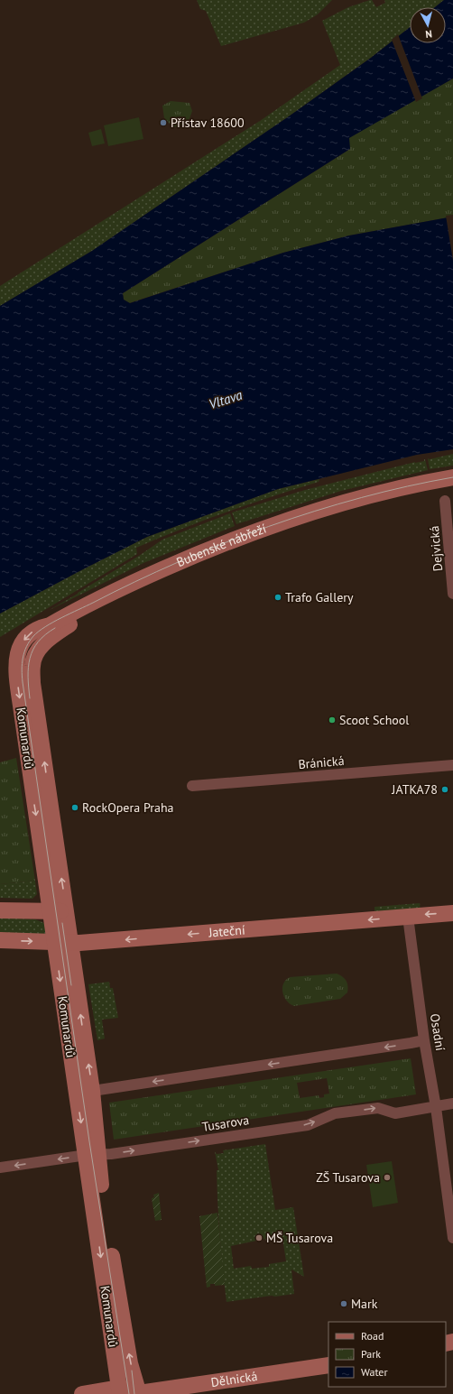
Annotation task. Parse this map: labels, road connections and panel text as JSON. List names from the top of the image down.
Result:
{
  "streets": {
    "street": [
      "Bubenské nábřeží",
      "Dejvická",
      "Komunardů",
      "Bránická",
      "Jateční",
      "Osadní",
      "Tusarova",
      "Dělnická"
    ]
  },
  "crossings": [
    ["Bubenské nábřeží", "Dejvická"],
    ["Bubenské nábřeží", "Komunardů"],
    ["Komunardů", "Jateční"],
    ["Komunardů", "Tusarova"],
    ["Komunardů", "Dělnická"],
    ["Jateční", "Osadní"],
    ["Osadní", "Tusarova"]
  ],
  "water": ["Vltava"],
  "places": [
    "Přístav 18600",
    "Trafo Gallery",
    "Scoot School",
    "JATKA78",
    "RockOpera Praha",
    "ZŠ Tusarova",
    "MŠ Tusarova",
    "Mark"
  ],
  "legend": ["Road", "Park", "Water"],
  "north": "bottom"
}
